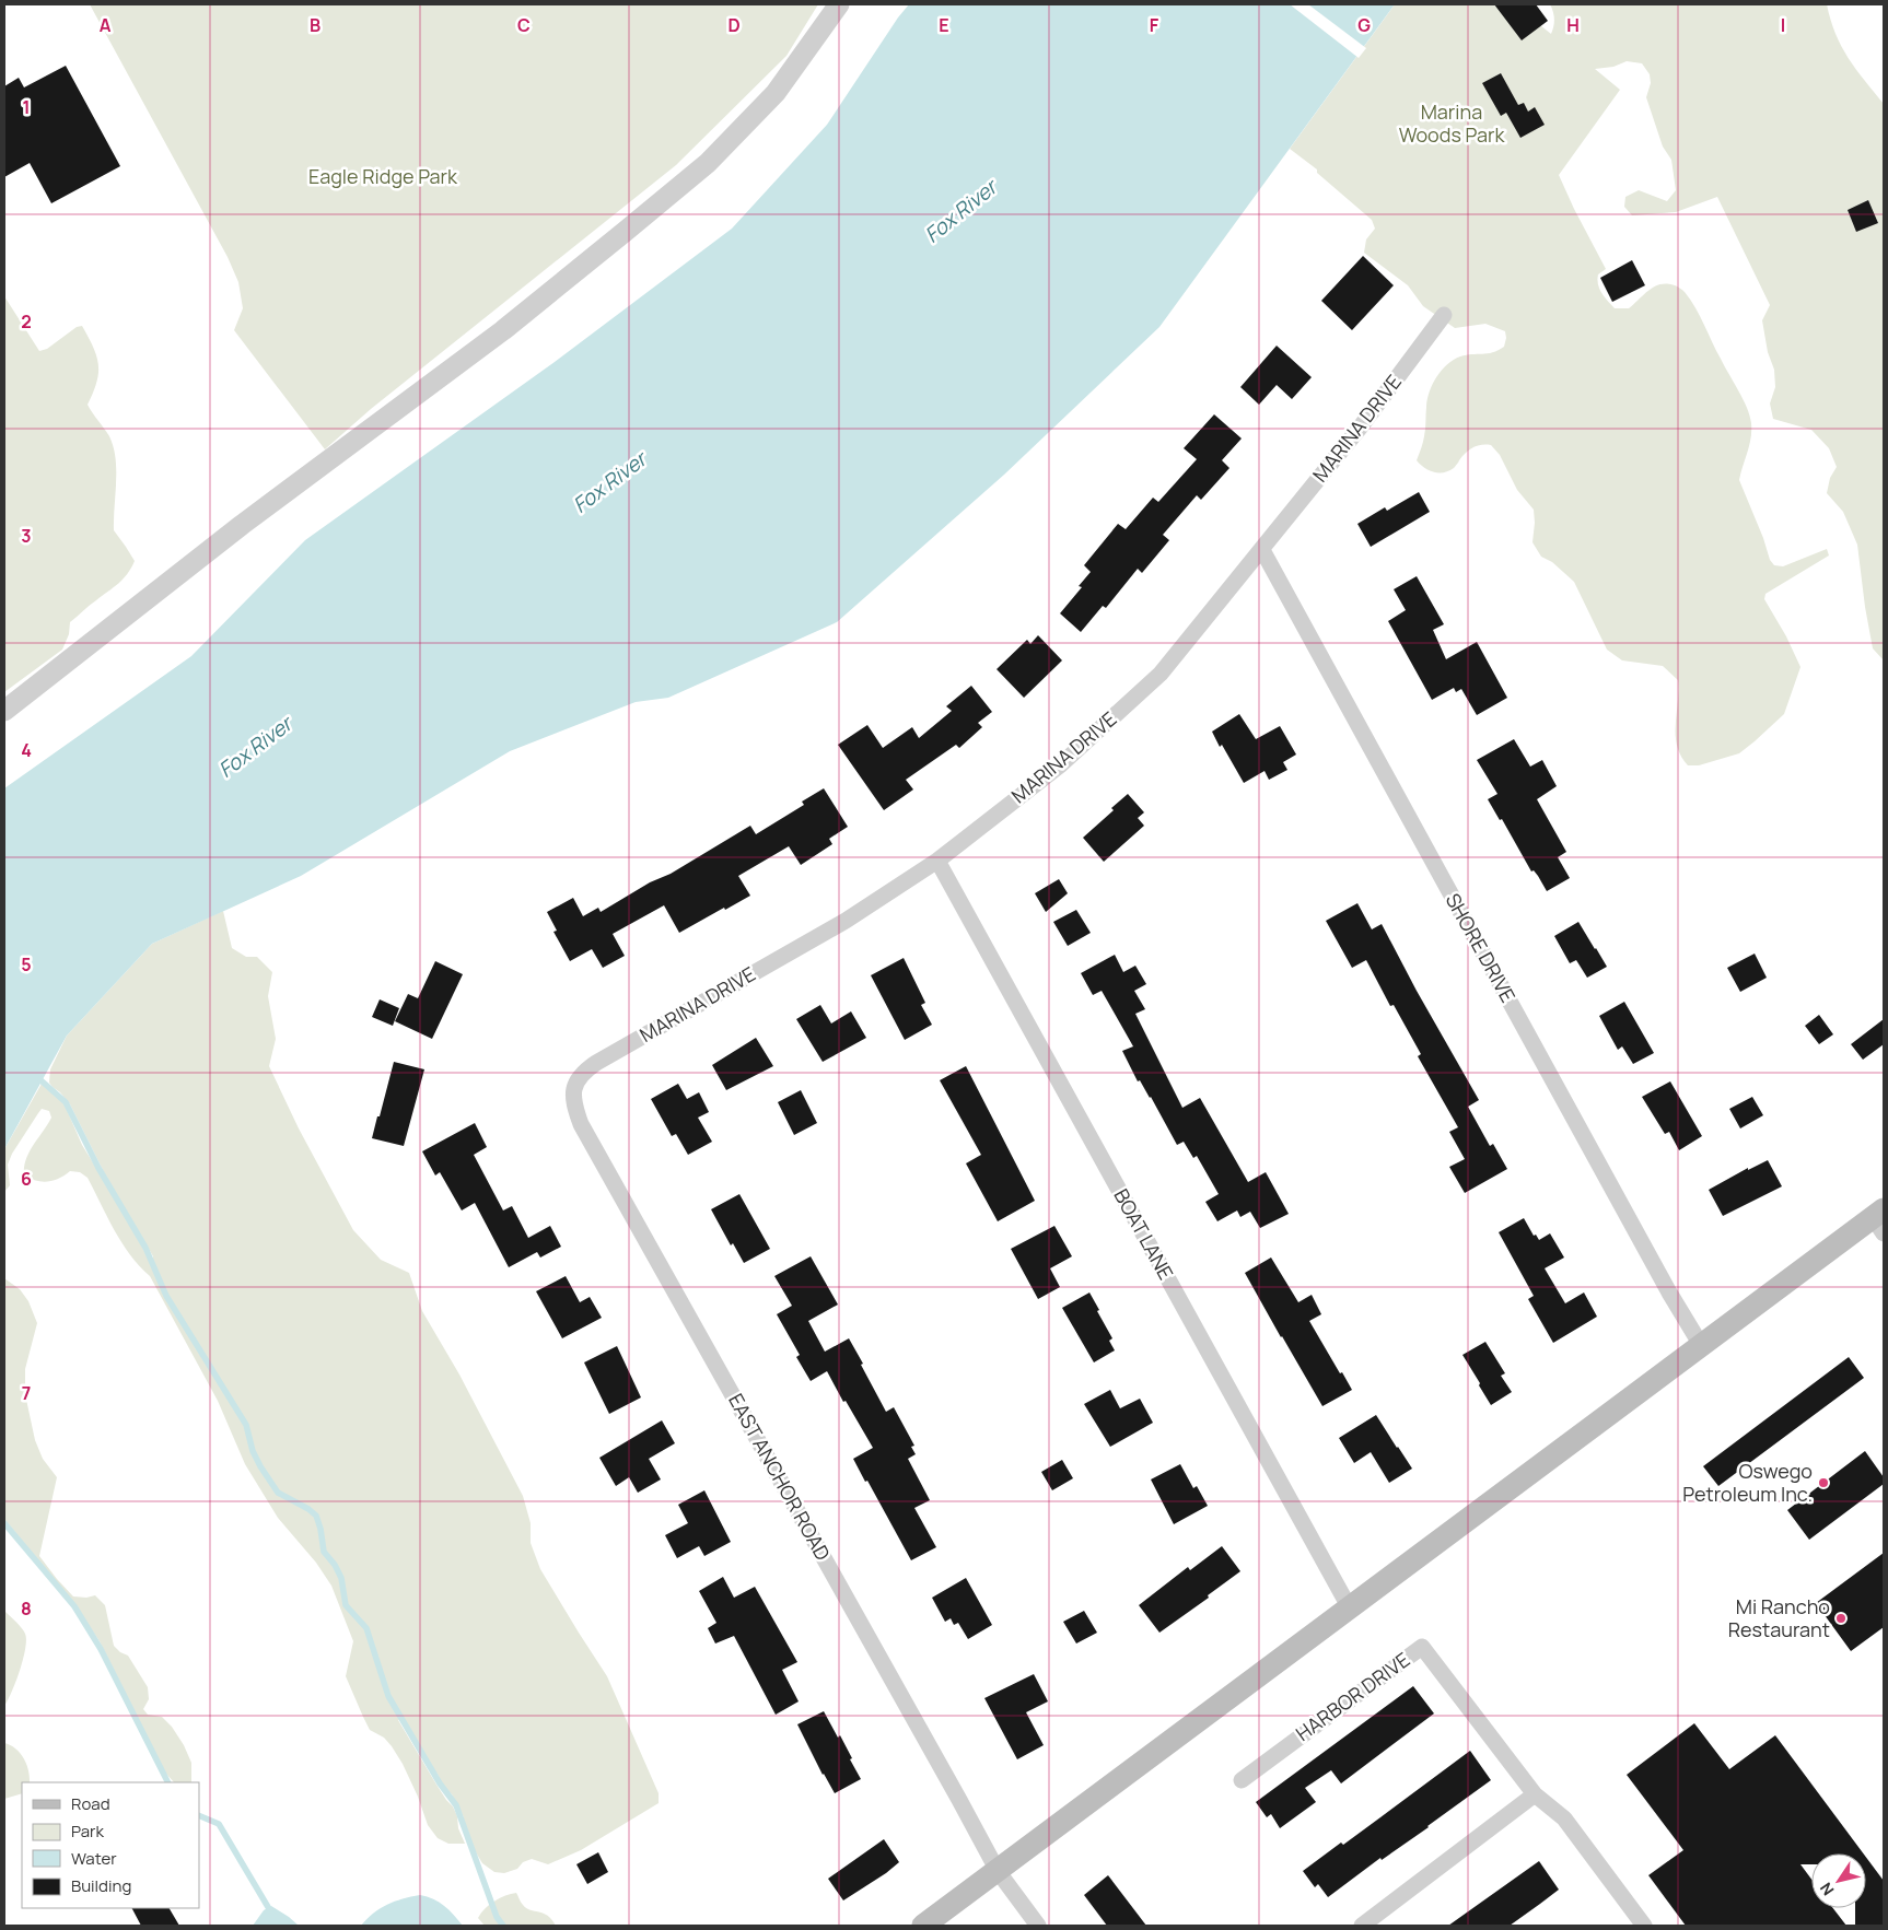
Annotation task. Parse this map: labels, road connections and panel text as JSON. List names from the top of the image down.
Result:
{
  "streets": {
    "street": [
      "MARINA DRIVE",
      "SHORE DRIVE",
      "BOAT LANE",
      "EAST ANCHOR ROAD",
      "HARBOR DRIVE"
    ]
  },
  "crossings": [
    ["MARINA DRIVE", "SHORE DRIVE"],
    ["MARINA DRIVE", "BOAT LANE"],
    ["MARINA DRIVE", "EAST ANCHOR ROAD"]
  ],
  "water": ["Fox River"],
  "parks": ["Marina Woods Park", "Eagle Ridge Park"],
  "places": ["Oswego Petroleum Inc.", "Mi Rancho Restaurant"],
  "legend": [
    "Road",
    "Park",
    "Water",
    "Building"
  ],
  "north": "bottom left",
  "grid": {
    "columns": [
      "A",
      "B",
      "C",
      "D",
      "E",
      "F",
      "G",
      "H",
      "I"
    ],
    "rows": [
      "1",
      "2",
      "3",
      "4",
      "5",
      "6",
      "7",
      "8"
    ]
  }
}
